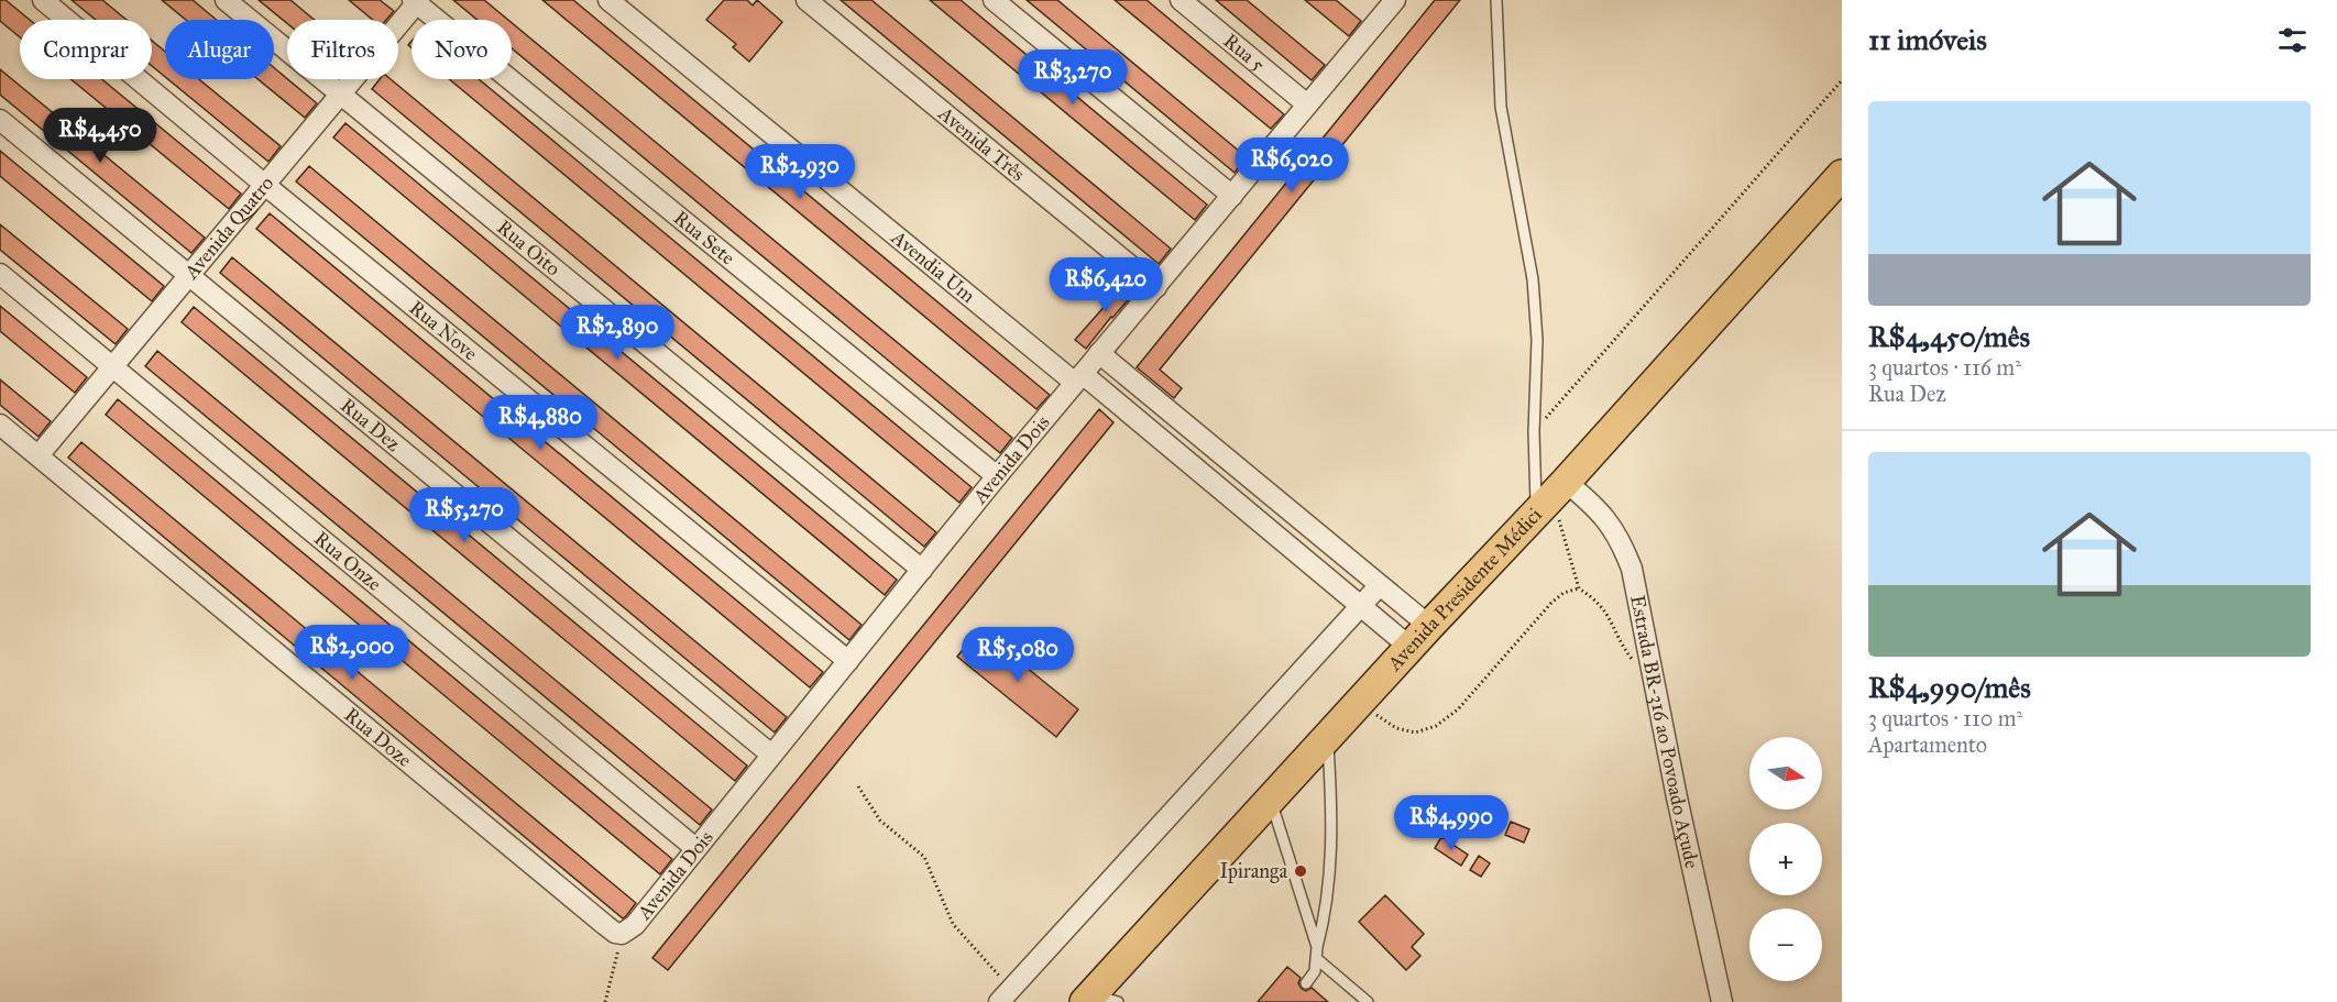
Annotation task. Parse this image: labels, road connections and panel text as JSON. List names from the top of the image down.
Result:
{
  "streets": {
    "main road": ["Avenida Presidente Médici"],
    "street": [
      "Rua 5",
      "Avenida Três",
      "Avenida Quatro",
      "Rua Sete",
      "Rua Oito",
      "Avendia Um",
      "Rua Nove",
      "Rua Dez",
      "Avenida Dois",
      "Rua Onze",
      "Estrada BR-316 ao Povoado Açude",
      "Rua Doze"
    ]
  },
  "crossings": [
    ["Rua 5", "Avenida Dois"],
    ["Avenida Três", "Avenida Dois"],
    ["Avenida Quatro", "Rua Sete"],
    ["Avenida Quatro", "Rua Oito"],
    ["Avenida Quatro", "Rua Nove"],
    ["Avenida Quatro", "Rua Dez"],
    ["Avenida Quatro", "Rua Onze"],
    ["Avenida Quatro", "Rua Doze"],
    ["Rua Sete", "Avenida Dois"],
    ["Rua Oito", "Avenida Dois"],
    ["Avendia Um", "Avenida Dois"],
    ["Avendia Um", "Avenida Presidente Médici"],
    ["Rua Nove", "Avenida Dois"],
    ["Rua Dez", "Avenida Dois"],
    ["Avenida Dois", "Rua Onze"],
    ["Avenida Dois", "Rua Doze"],
    ["Avenida Presidente Médici", "Estrada BR-316 ao Povoado Açude"]
  ],
  "places": ["Ipiranga"],
  "north": "right",
  "page": {
    "heading": "11 imóveis",
    "chip": [
      "Comprar",
      "Alugar",
      "Filtros",
      "Novo"
    ],
    "price": [
      "R$3,270",
      "R$4,450",
      "R$6,020",
      "R$2,930",
      "R$6,420",
      "R$2,890",
      "R$4,880",
      "R$5,270",
      "R$2,000",
      "R$5,080",
      "R$4,990"
    ],
    "list": [
      {
        "name": "R$4,450/mês",
        "note": "3 quartos · 116 m² · Rua Dez"
      },
      {
        "name": "R$4,990/mês",
        "note": "3 quartos · 110 m² · Apartamento"
      }
    ],
    "map_buttons": ["+", "−"]
  }
}
